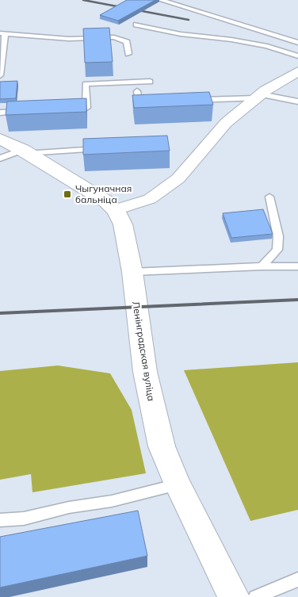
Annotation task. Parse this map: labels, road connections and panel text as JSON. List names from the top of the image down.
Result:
{
  "streets": {
    "street": ["Ленінградская вуліца"]
  },
  "places": {
    "transit": ["Чыгуначная бальніца"]
  }
}
